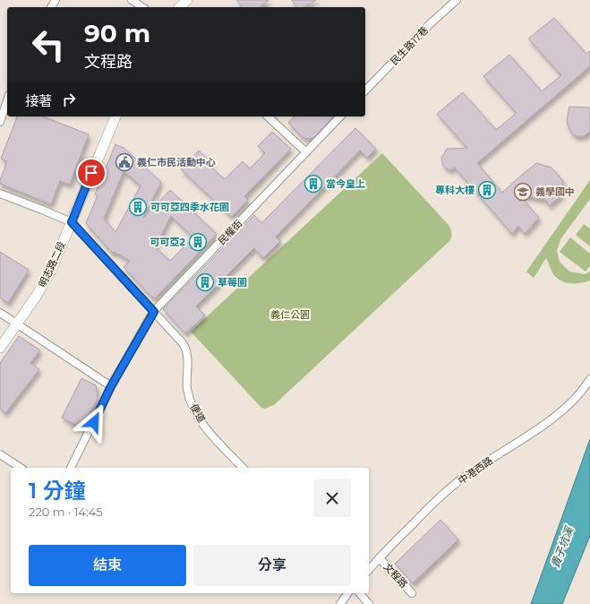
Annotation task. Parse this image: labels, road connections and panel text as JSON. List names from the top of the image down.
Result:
{
  "streets": {
    "main road": ["明志路二段"],
    "street": [
      "民生路17巷",
      "民權街",
      "便道",
      "中港西路",
      "文程路"
    ]
  },
  "crossings": [
    ["民權街", "便道"],
    ["中港西路", "文程路"]
  ],
  "water": ["貴子坑溪"],
  "parks": ["義仁公園"],
  "places": {
    "public building": ["義仁市民活動中心"],
    "building": [
      "當今皇上",
      "專科大樓",
      "可可亞四季水花園",
      "可可亞2",
      "草莓園"
    ],
    "school or university": ["義學國中"]
  },
  "page": {
    "turn": ["90 m", "文程路"],
    "then": "接著",
    "heading": ["1 分鐘", "220 m · 14:45"],
    "buttons": ["結束", "分享"]
  }
}
